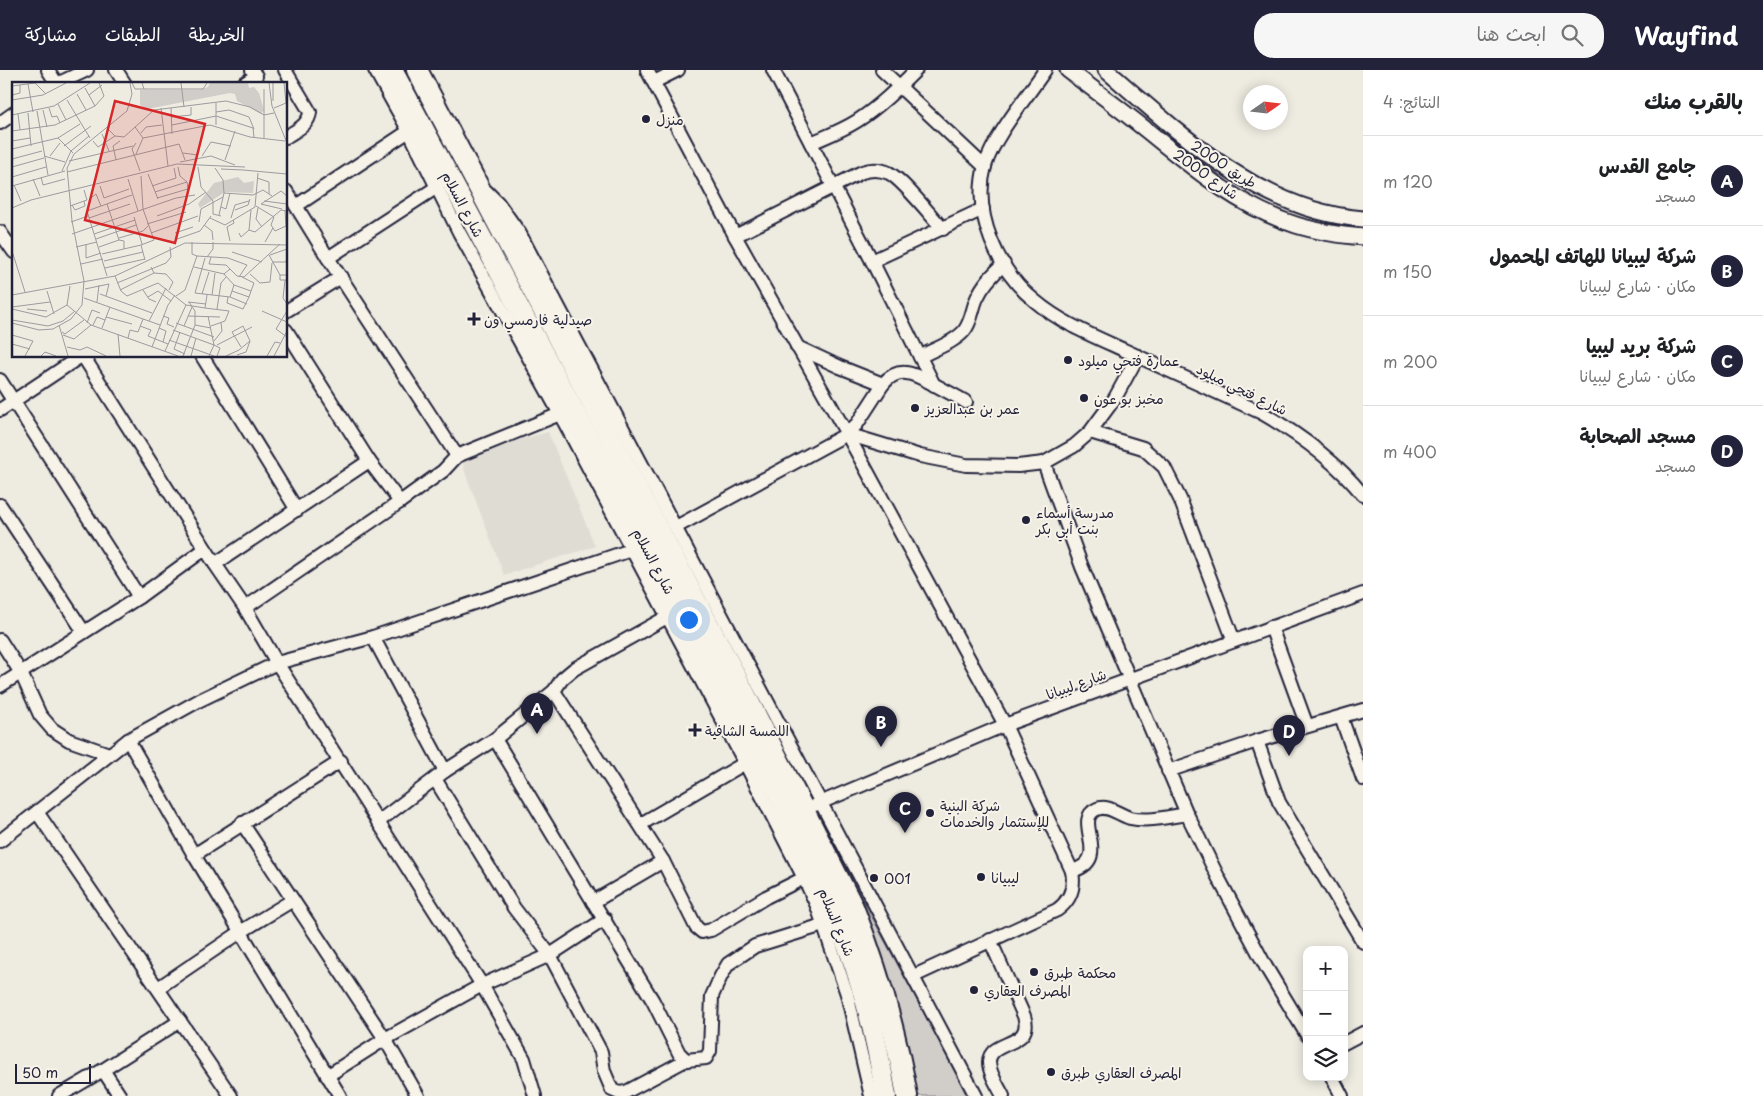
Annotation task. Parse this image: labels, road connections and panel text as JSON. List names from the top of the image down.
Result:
{
  "streets": {
    "highway": ["شارع السلام"],
    "street": [
      "طريق 2000",
      "شارع 2000",
      "شارع فتحي ميلود",
      "شارع ليبيانا"
    ]
  },
  "crossings": [
    ["شارع السلام", "شارع ليبيانا"]
  ],
  "places": {
    "other": [
      "منزل",
      "عمارة فتحي ميلود",
      "مخبز بو عون",
      "عمر بن عبدالعزيز",
      "مدرسة أسماء بنت أبي بكر",
      "شركة البنية للإستثمار والخدمات",
      "ليبيانا",
      "001",
      "محكمة طبرق",
      "المصرف العقاري",
      "المصرف العقاري طبرق"
    ],
    "health": ["صيدلية فارمسي ون", "اللمسة الشافية"]
  },
  "scale_bar": "50 m",
  "north": "right",
  "page": {
    "header": "Wayfind",
    "search": "ابحث هنا",
    "nav": ["الخريطة", "الطبقات", "مشاركة"],
    "heading": ["بالقرب منك", "النتائج: 4"],
    "list": [
      {
        "mark": "A",
        "name": "جامع القدس",
        "note": "مسجد",
        "value": "120 m"
      },
      {
        "mark": "B",
        "name": "شركة ليبيانا للهاتف المحمول",
        "note": "مكان · شارع ليبيانا",
        "value": "150 m"
      },
      {
        "mark": "C",
        "name": "شركة بريد ليبيا",
        "note": "مكان · شارع ليبيانا",
        "value": "200 m"
      },
      {
        "mark": "D",
        "name": "مسجد الصحابة",
        "note": "مسجد",
        "value": "400 m"
      }
    ],
    "pins": [
      "A",
      "B",
      "D",
      "C"
    ],
    "map_buttons": ["+", "−"],
    "scale": "50 m"
  }
}
